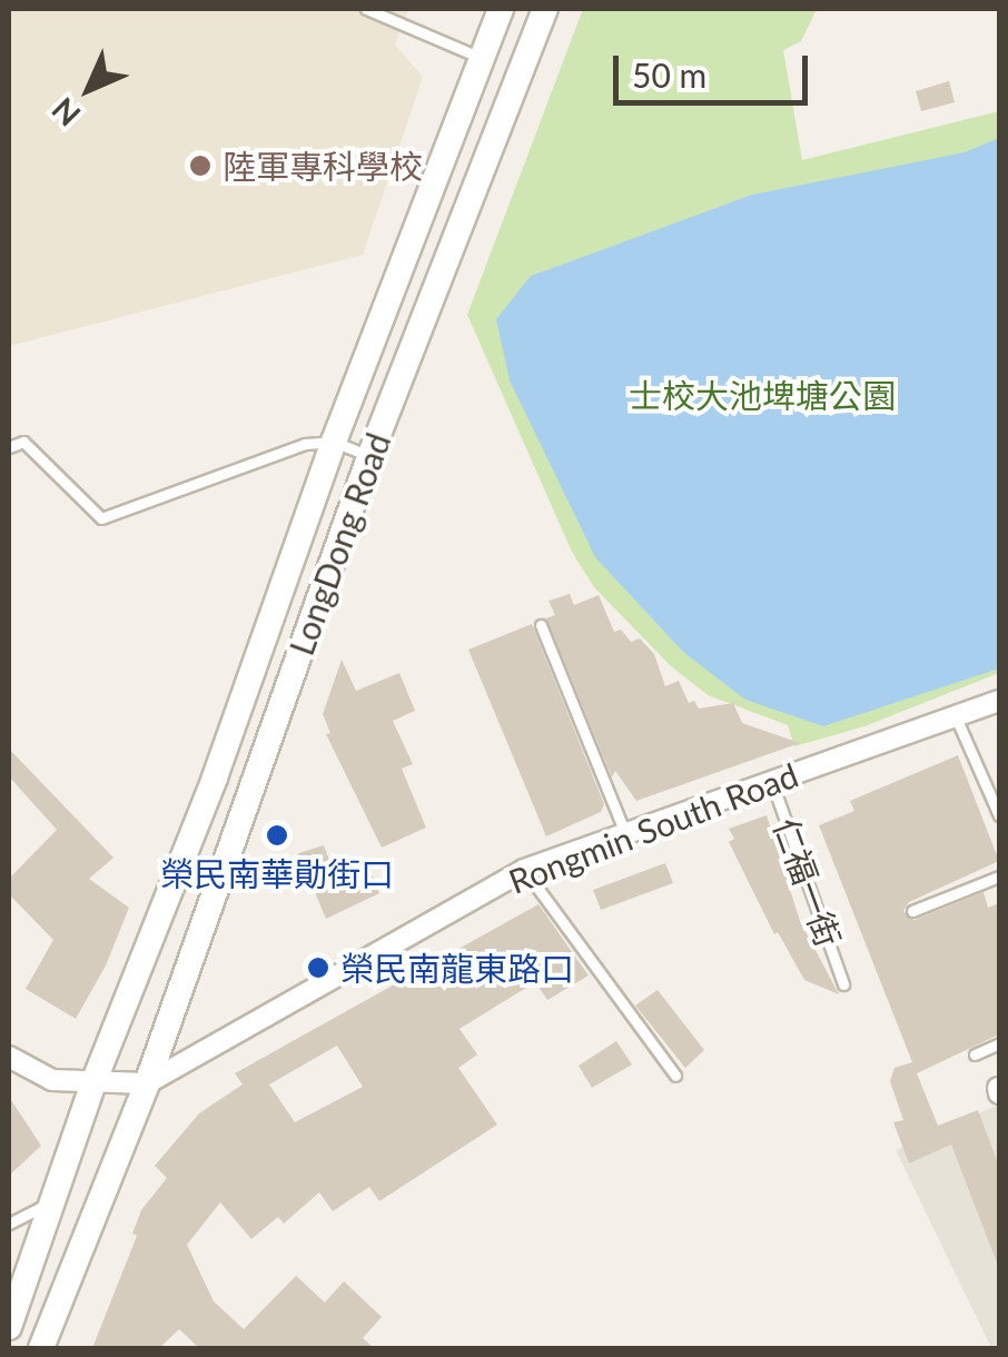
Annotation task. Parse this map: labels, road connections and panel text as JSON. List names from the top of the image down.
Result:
{
  "streets": {
    "street": ["LongDong Road", "Rongmin South Road"],
    "lane": ["仁福一街"]
  },
  "crossings": [
    ["LongDong Road", "Rongmin South Road"],
    ["Rongmin South Road", "仁福一街"]
  ],
  "parks": ["士校大池埤塘公園"],
  "places": ["陸軍專科學校", "榮民南華勛街口", "榮民南龍東路口"],
  "scale_bar": "50 m",
  "north": "bottom left"
}
